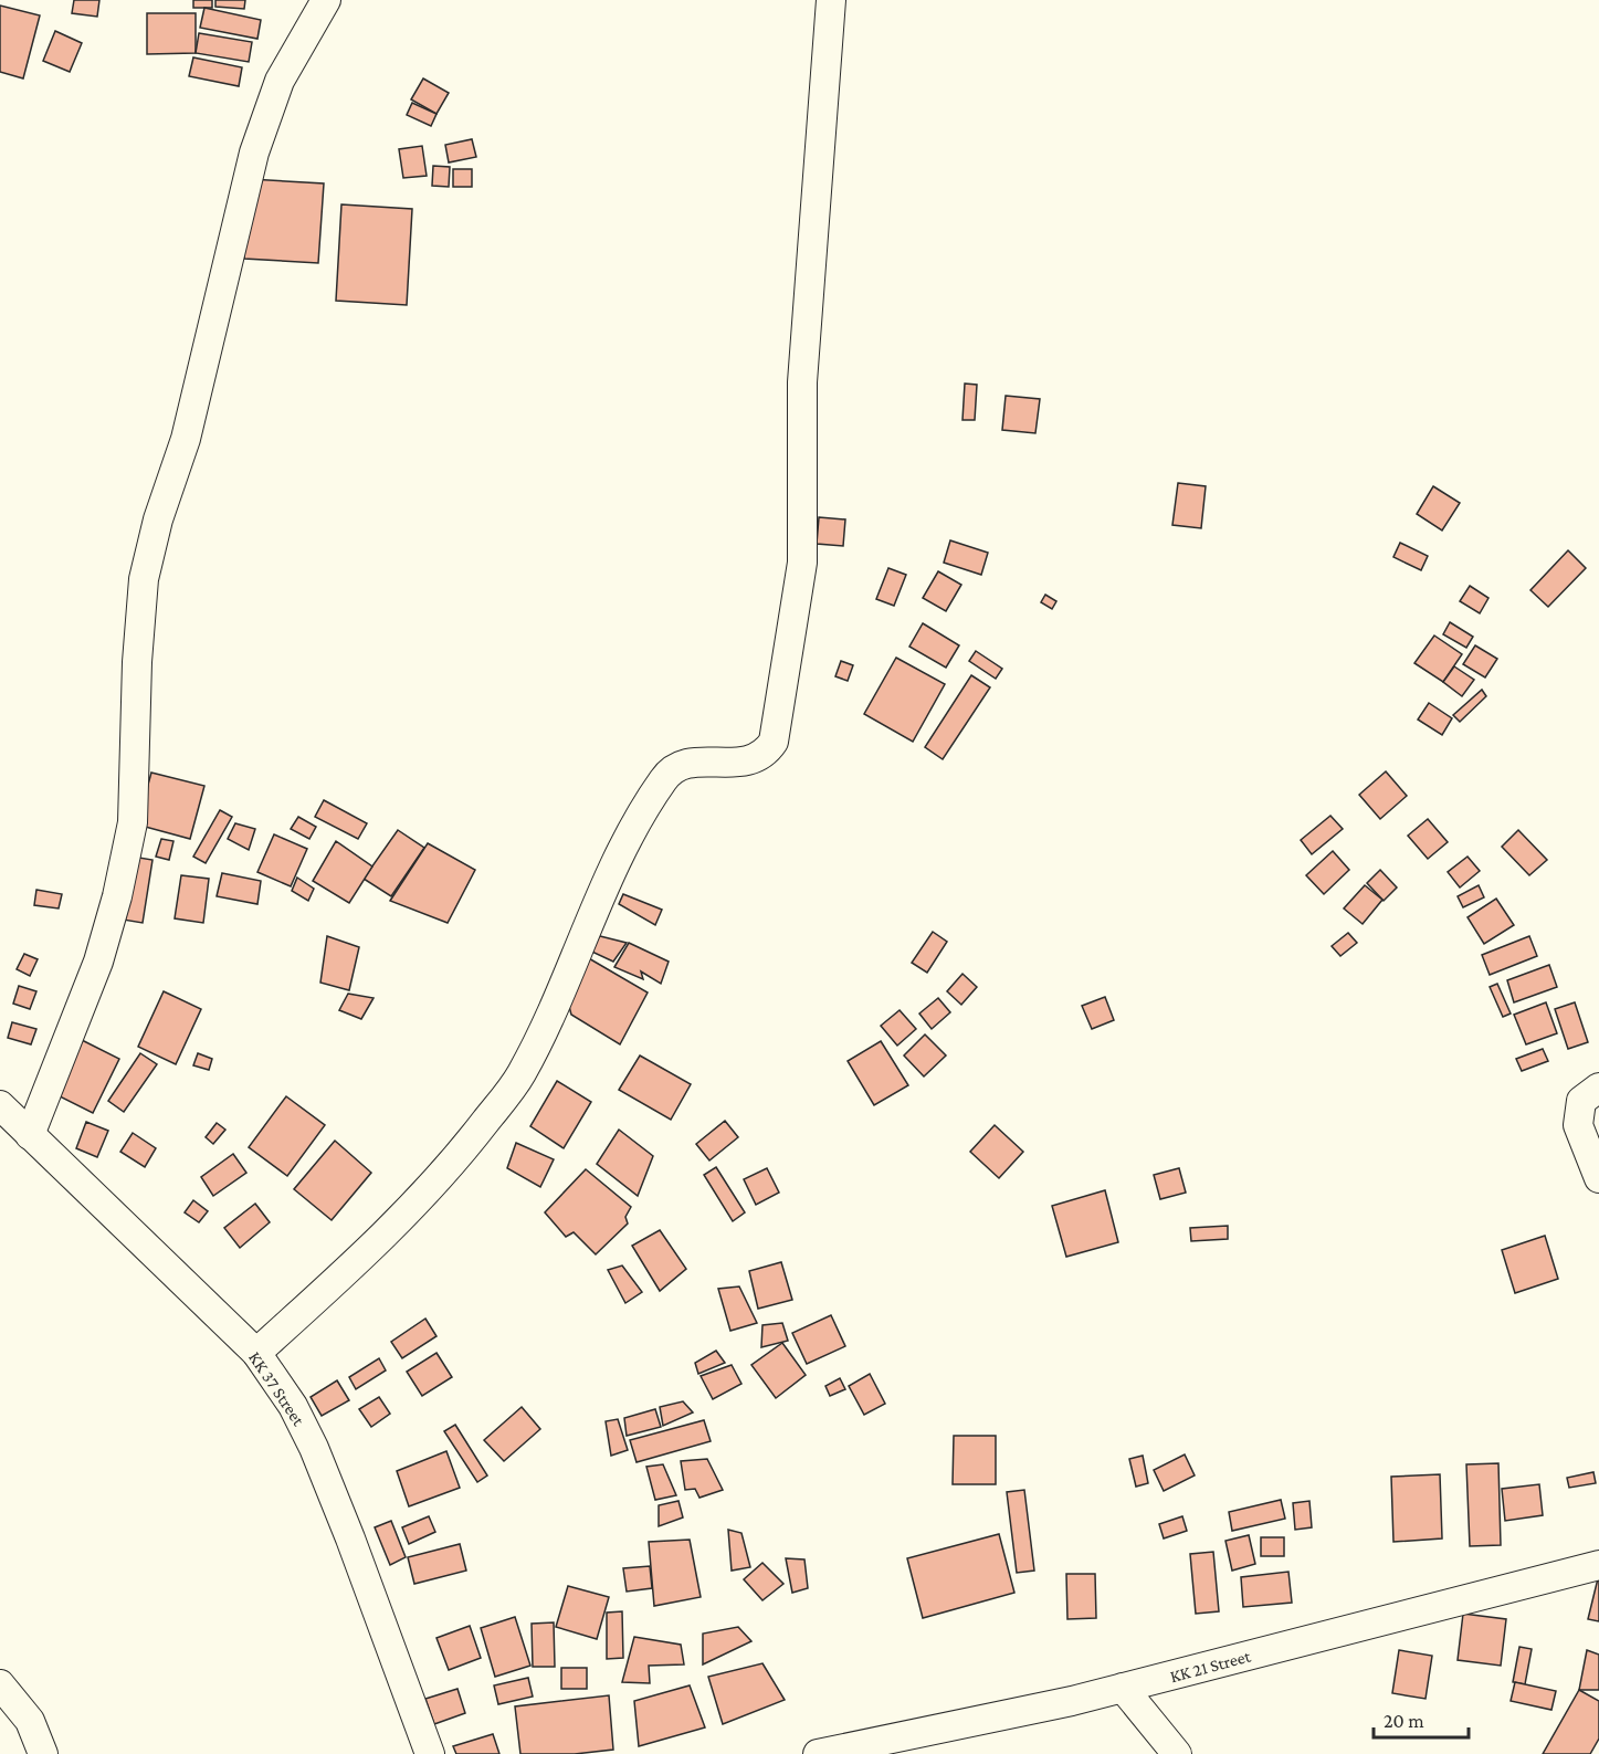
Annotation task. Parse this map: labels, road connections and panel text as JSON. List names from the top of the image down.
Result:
{
  "streets": {
    "street": ["KK 37 Street", "KK 21 Street"]
  },
  "scale_bar": "20 m"
}
